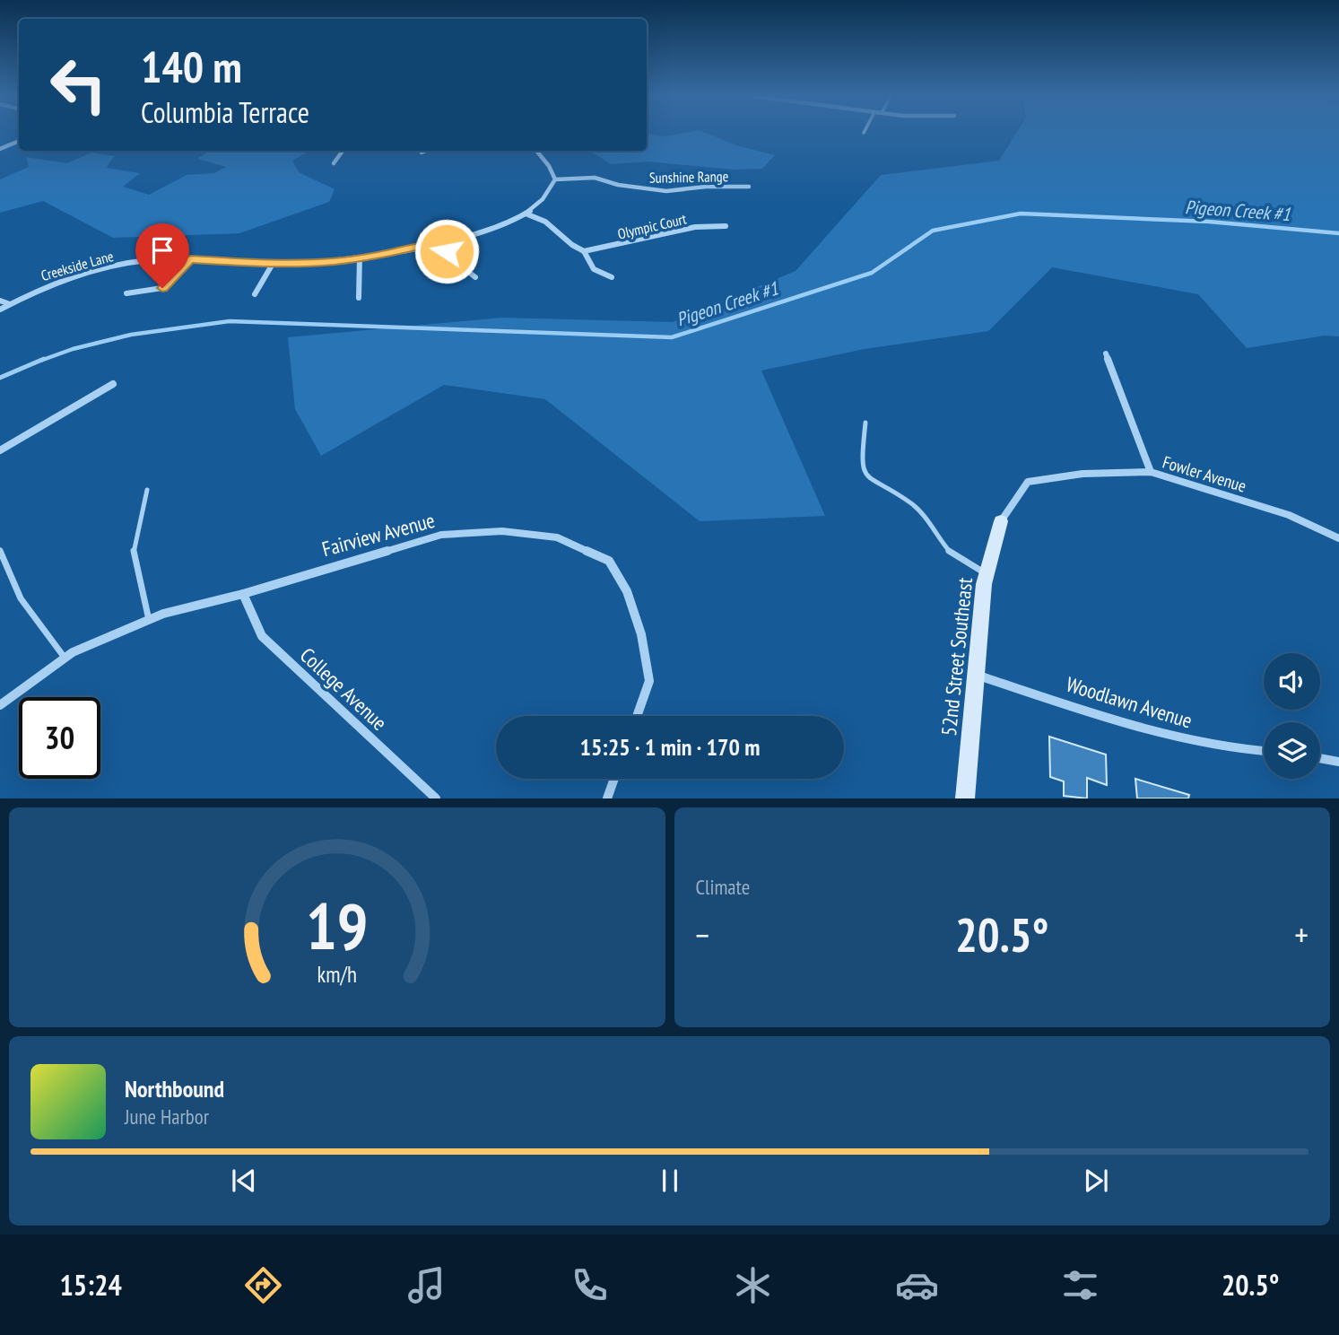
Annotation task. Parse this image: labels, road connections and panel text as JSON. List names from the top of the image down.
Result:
{
  "streets": {
    "street": [
      "Sunshine Range",
      "Olympic Court",
      "Creekside Lane",
      "Fowler Avenue",
      "Fairview Avenue",
      "52nd Street Southeast",
      "College Avenue",
      "Woodlawn Avenue"
    ]
  },
  "crossings": [
    ["Sunshine Range", "Creekside Lane"],
    ["Fowler Avenue", "52nd Street Southeast"],
    ["Fairview Avenue", "College Avenue"],
    ["52nd Street Southeast", "Woodlawn Avenue"]
  ],
  "water": ["Pigeon Creek #1"],
  "page": {
    "turn": ["140 m", "Columbia Terrace"],
    "limit": "30",
    "trip": "15:25 · 1 min · 170 m",
    "tile": "Climate",
    "heat": ["−", "20.5°", "+"],
    "song": ["Northbound", "June Harbor"],
    "tabs": ["15:24", "20.5°"],
    "gauge": ["19", "km/h"]
  }
}
